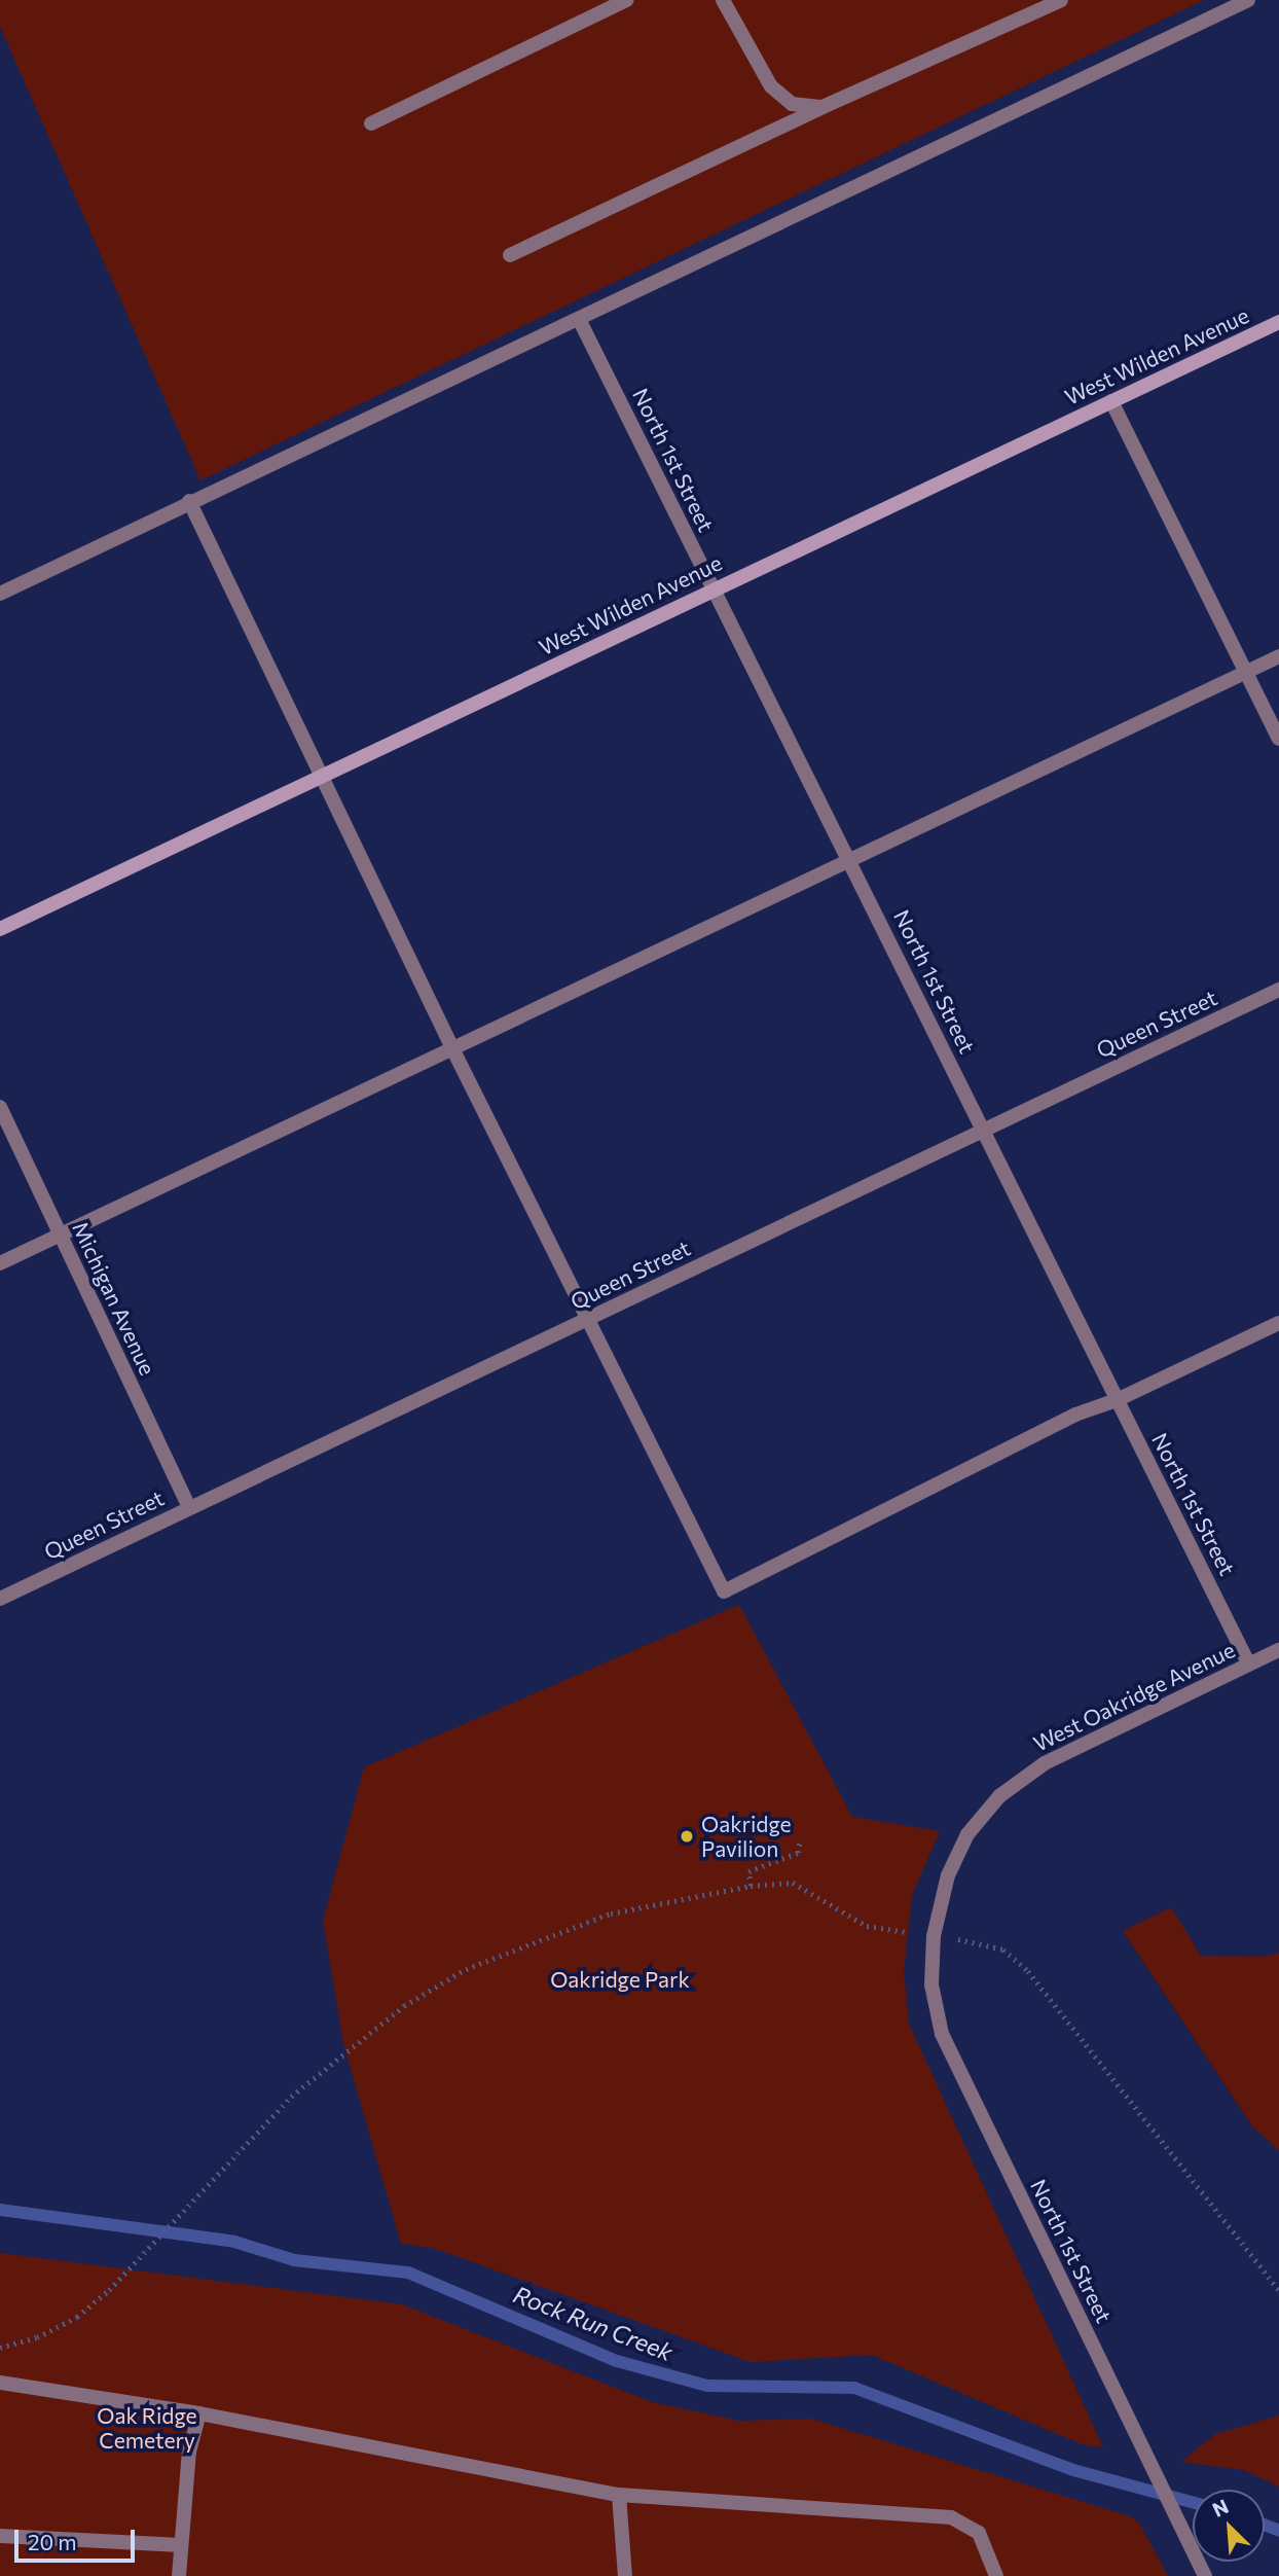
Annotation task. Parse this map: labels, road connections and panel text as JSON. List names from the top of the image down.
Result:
{
  "streets": {
    "street": [
      "West Wilden Avenue",
      "North 1st Street",
      "Queen Street",
      "Michigan Avenue",
      "West Oakridge Avenue"
    ]
  },
  "crossings": [
    ["West Wilden Avenue", "North 1st Street"],
    ["North 1st Street", "Queen Street"],
    ["North 1st Street", "West Oakridge Avenue"],
    ["Queen Street", "Michigan Avenue"]
  ],
  "water": ["Rock Run Creek"],
  "parks": ["Oakridge Park", "Oak Ridge Cemetery"],
  "places": ["Oakridge Pavilion"],
  "scale_bar": "20 m",
  "north": "top left"
}
